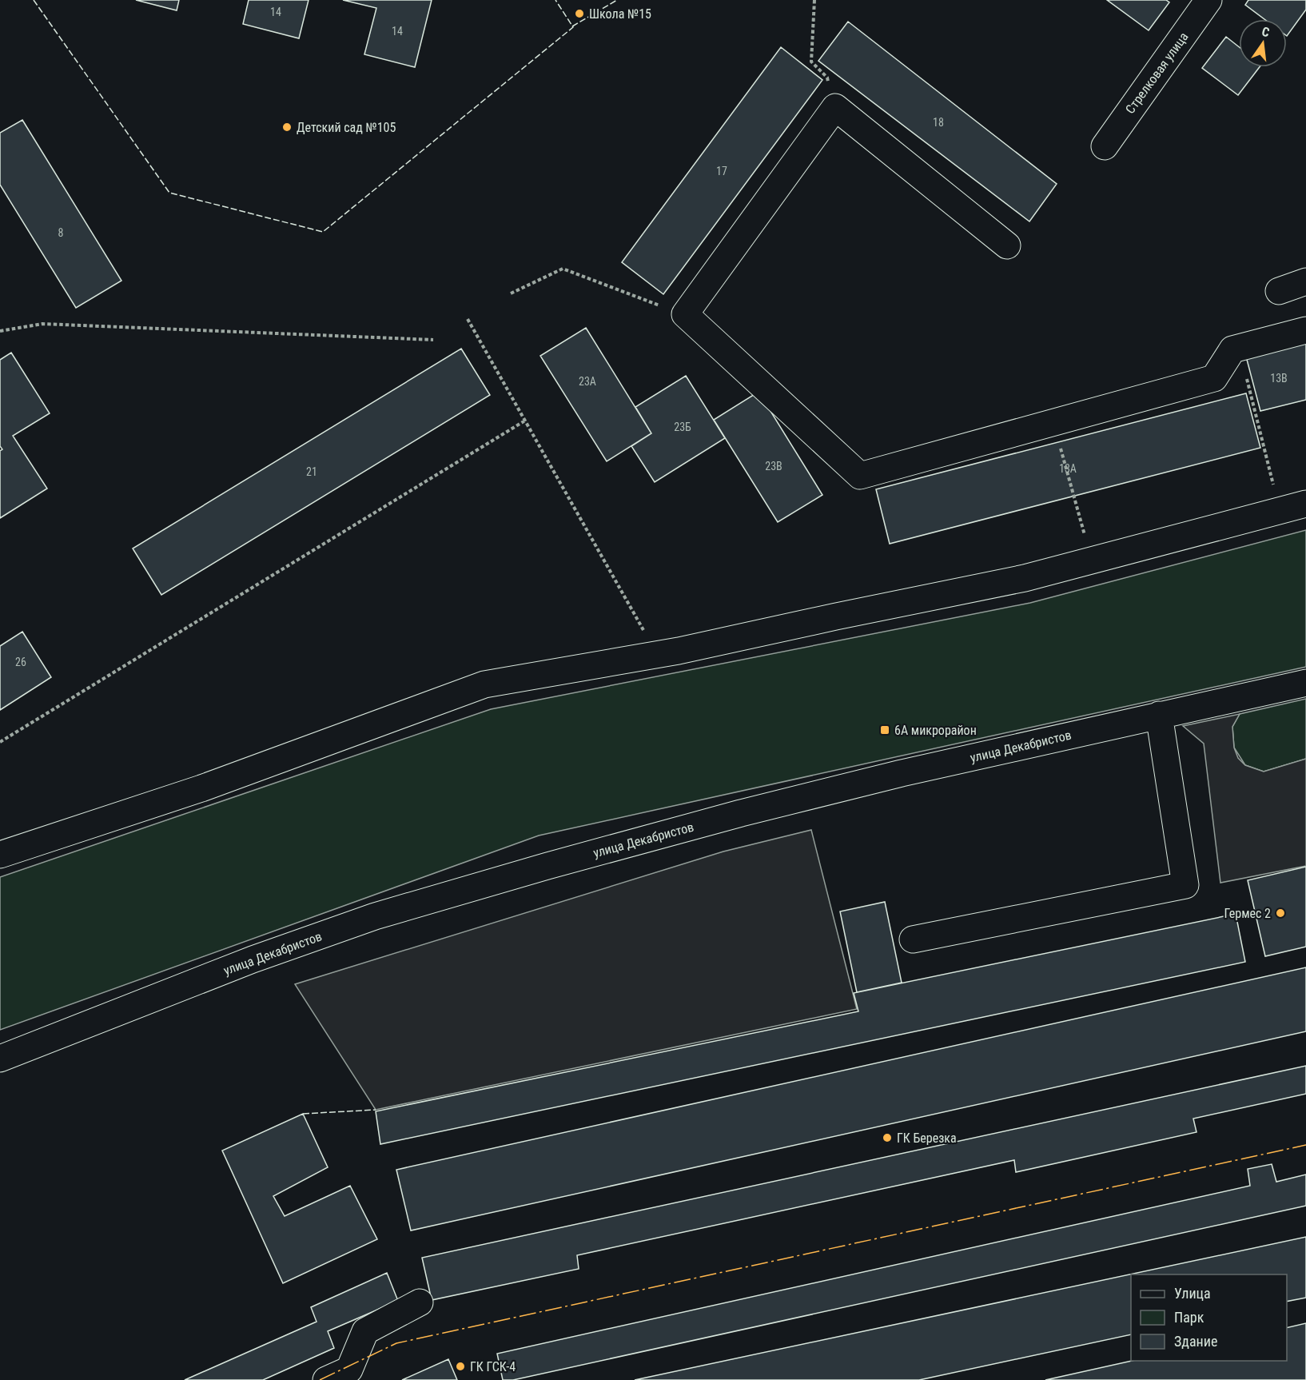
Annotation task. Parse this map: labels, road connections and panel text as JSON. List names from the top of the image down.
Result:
{
  "streets": {
    "street": ["Стрелковая улица", "улица Декабристов"]
  },
  "places": {
    "other": [
      "Школа №15",
      "Детский сад №105",
      "Гермес 2",
      "ГК Березка",
      "ГК ГСК-4"
    ],
    "transit": ["6А микрорайон"]
  },
  "house_numbers": [
    "14",
    "14",
    "18",
    "17",
    "8",
    "13В",
    "23А",
    "23Б",
    "23В",
    "13А",
    "21",
    "26"
  ],
  "legend": ["Улица", "Парк", "Здание"],
  "north": "top"
}
